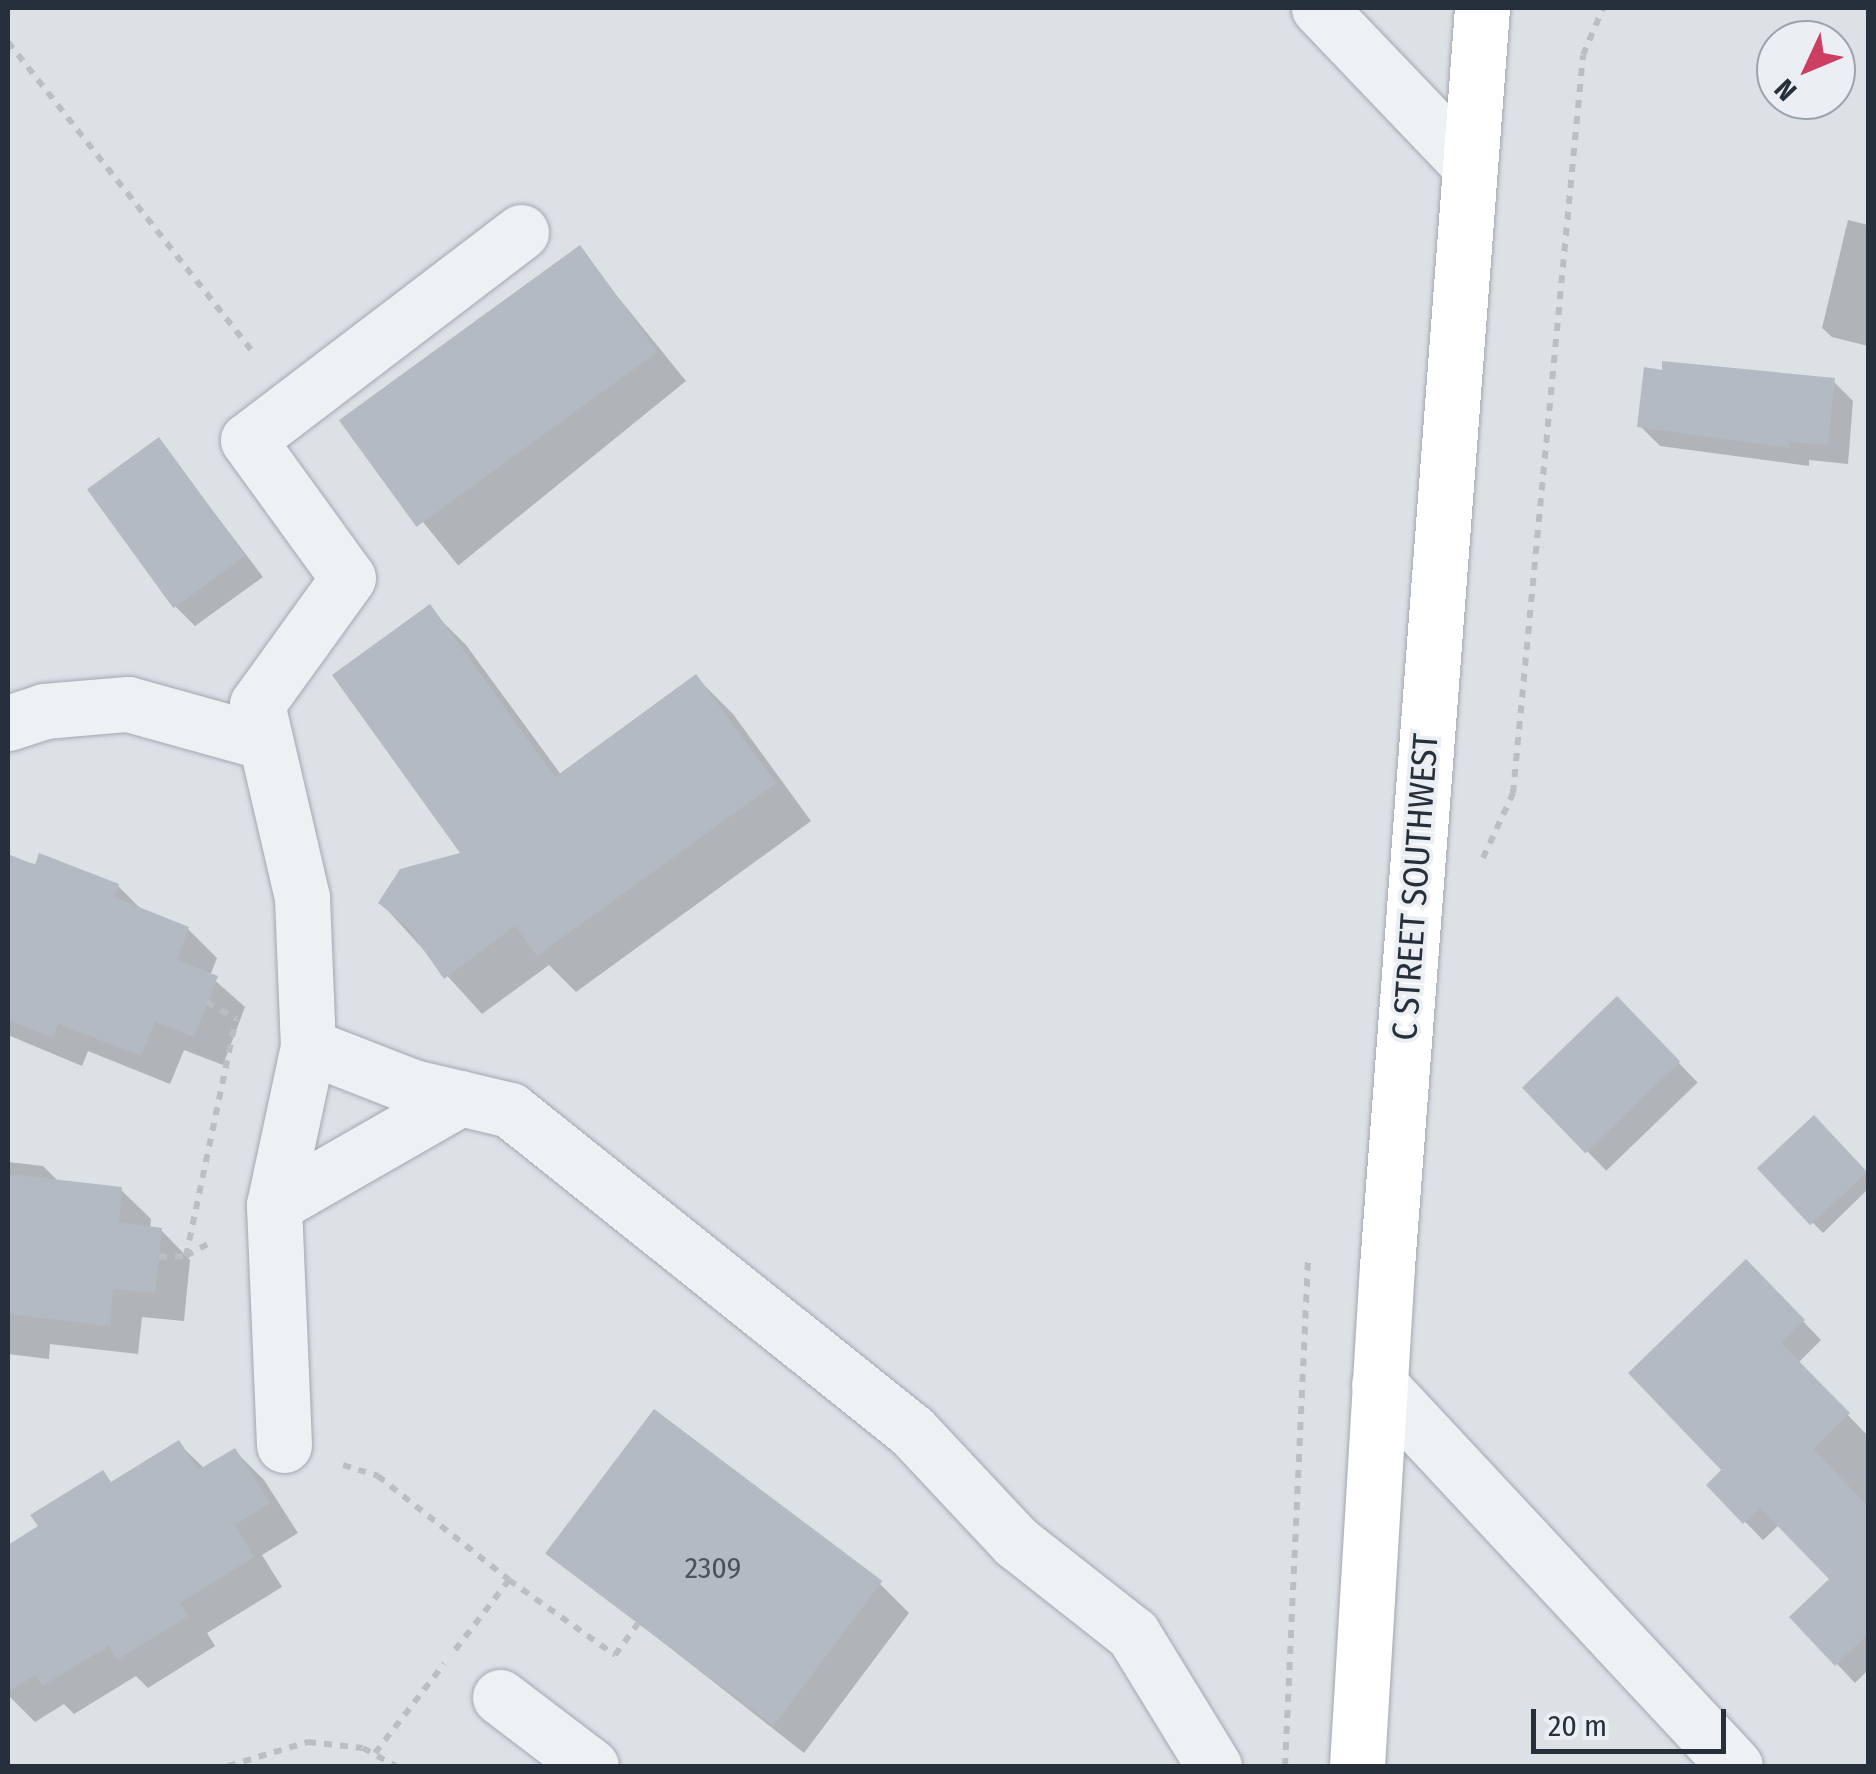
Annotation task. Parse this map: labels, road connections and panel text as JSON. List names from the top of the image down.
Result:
{
  "streets": {
    "main road": ["C STREET SOUTHWEST"]
  },
  "house_numbers": ["2309"],
  "scale_bar": "20 m",
  "north": "bottom left"
}
